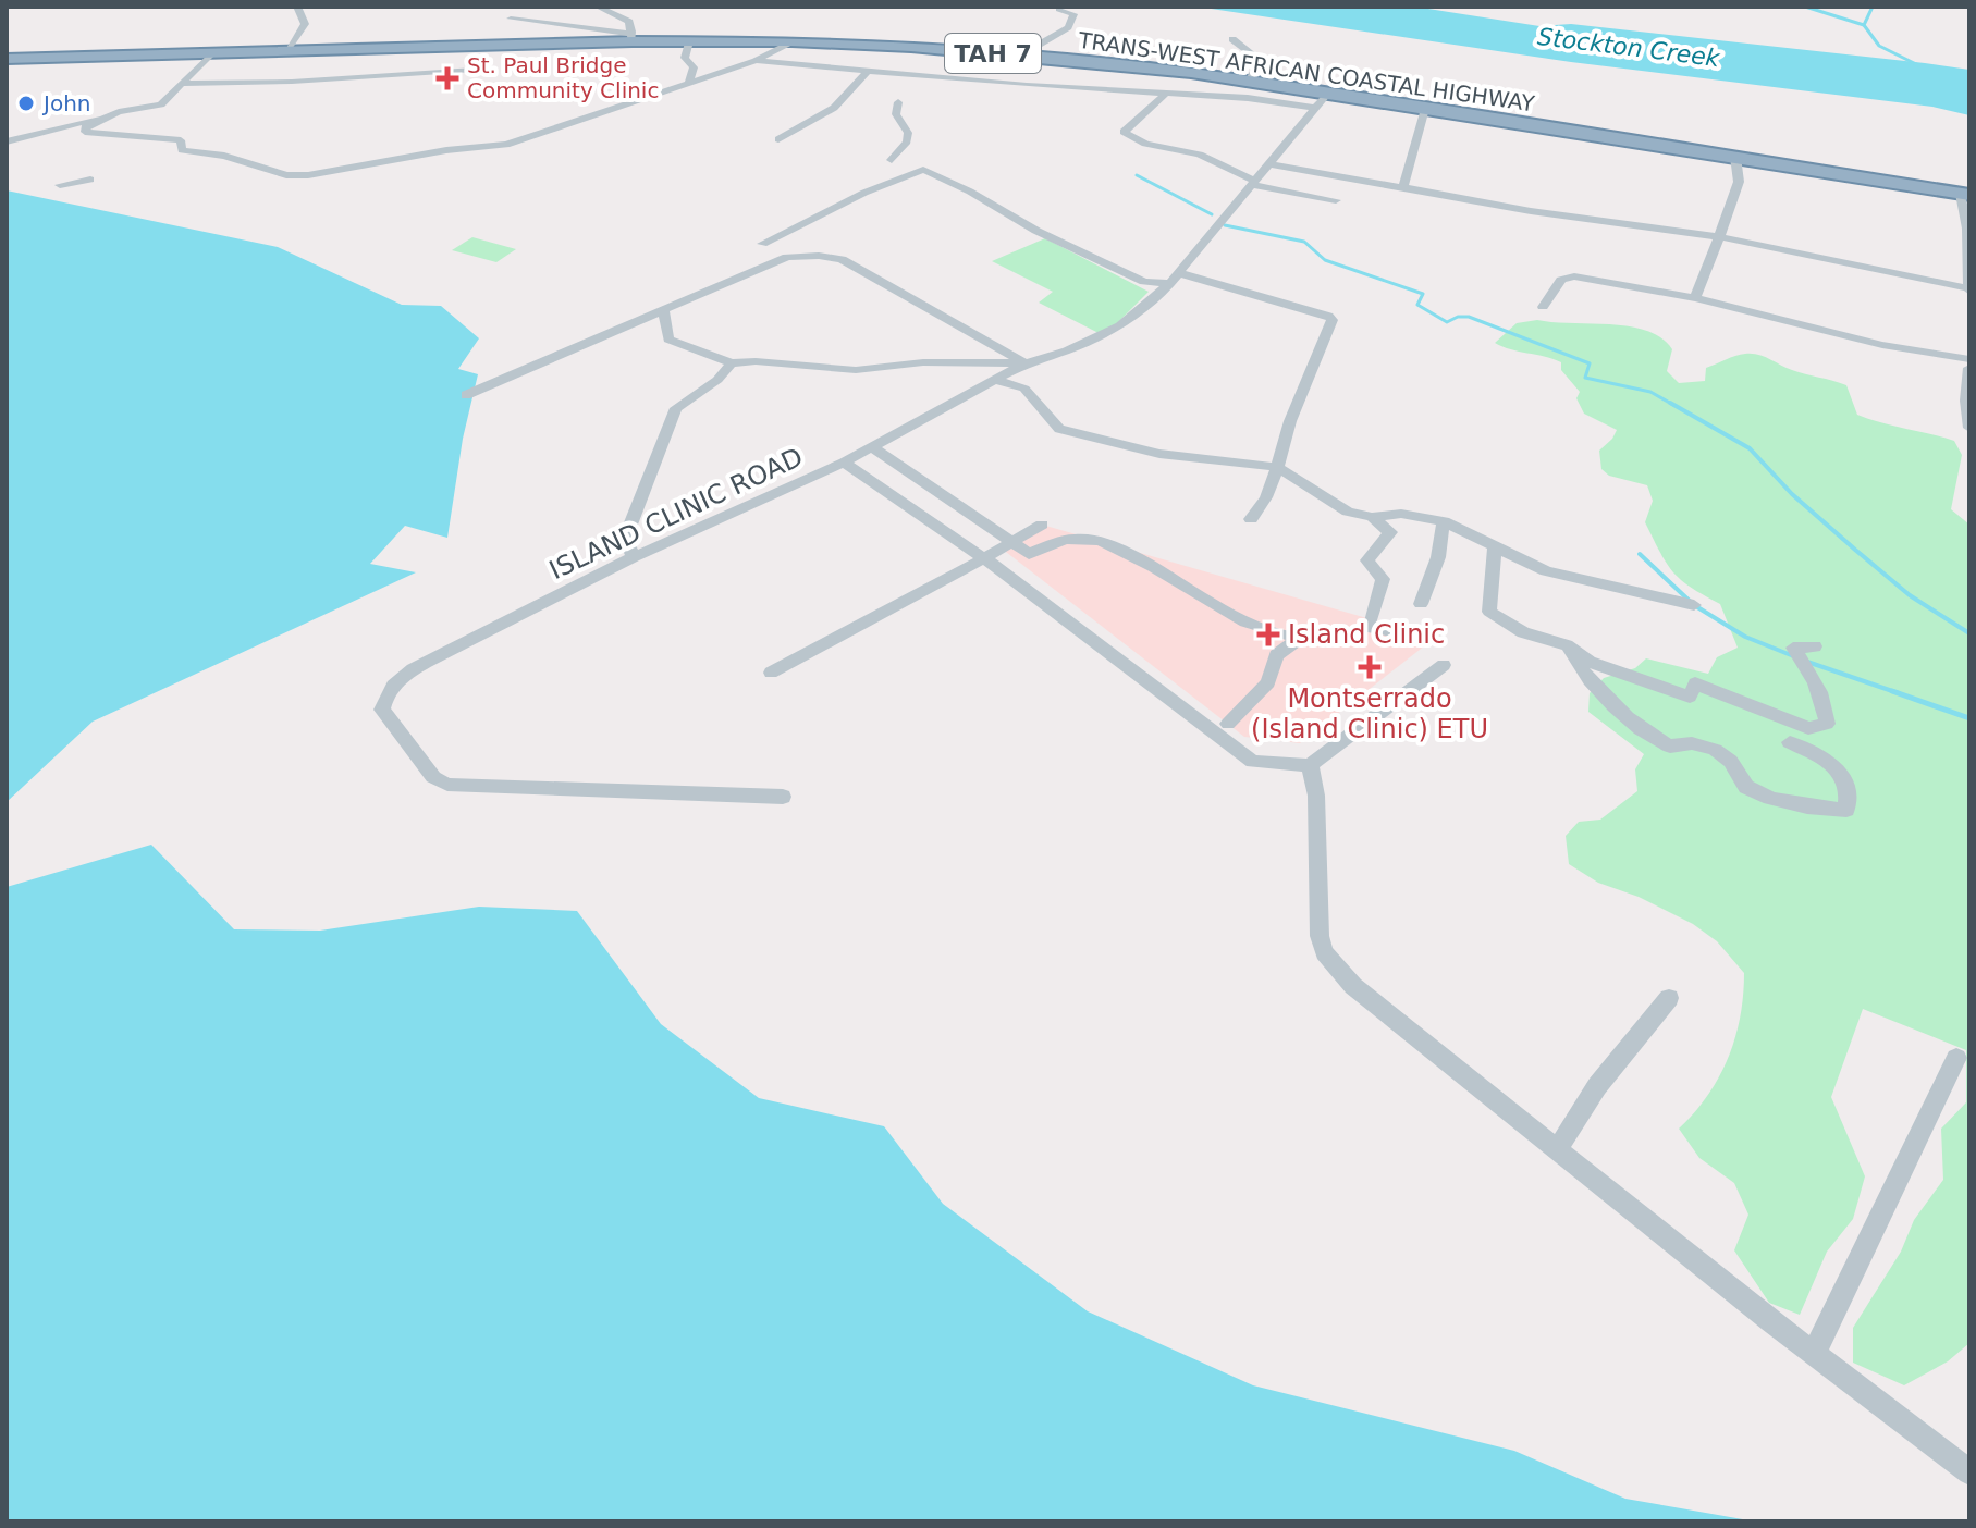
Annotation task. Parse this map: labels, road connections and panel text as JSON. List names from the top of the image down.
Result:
{
  "streets": {
    "highway": ["TAH 7", "TRANS-WEST AFRICAN COASTAL HIGHWAY"],
    "street": ["ISLAND CLINIC ROAD"]
  },
  "crossings": [
    ["TRANS-WEST AFRICAN COASTAL HIGHWAY", "ISLAND CLINIC ROAD"]
  ],
  "water": ["Stockton Creek"],
  "places": {
    "health": ["St. Paul Bridge Community Clinic", "Island Clinic", "Montserrado (Island Clinic) ETU"],
    "other": ["John"]
  }
}
